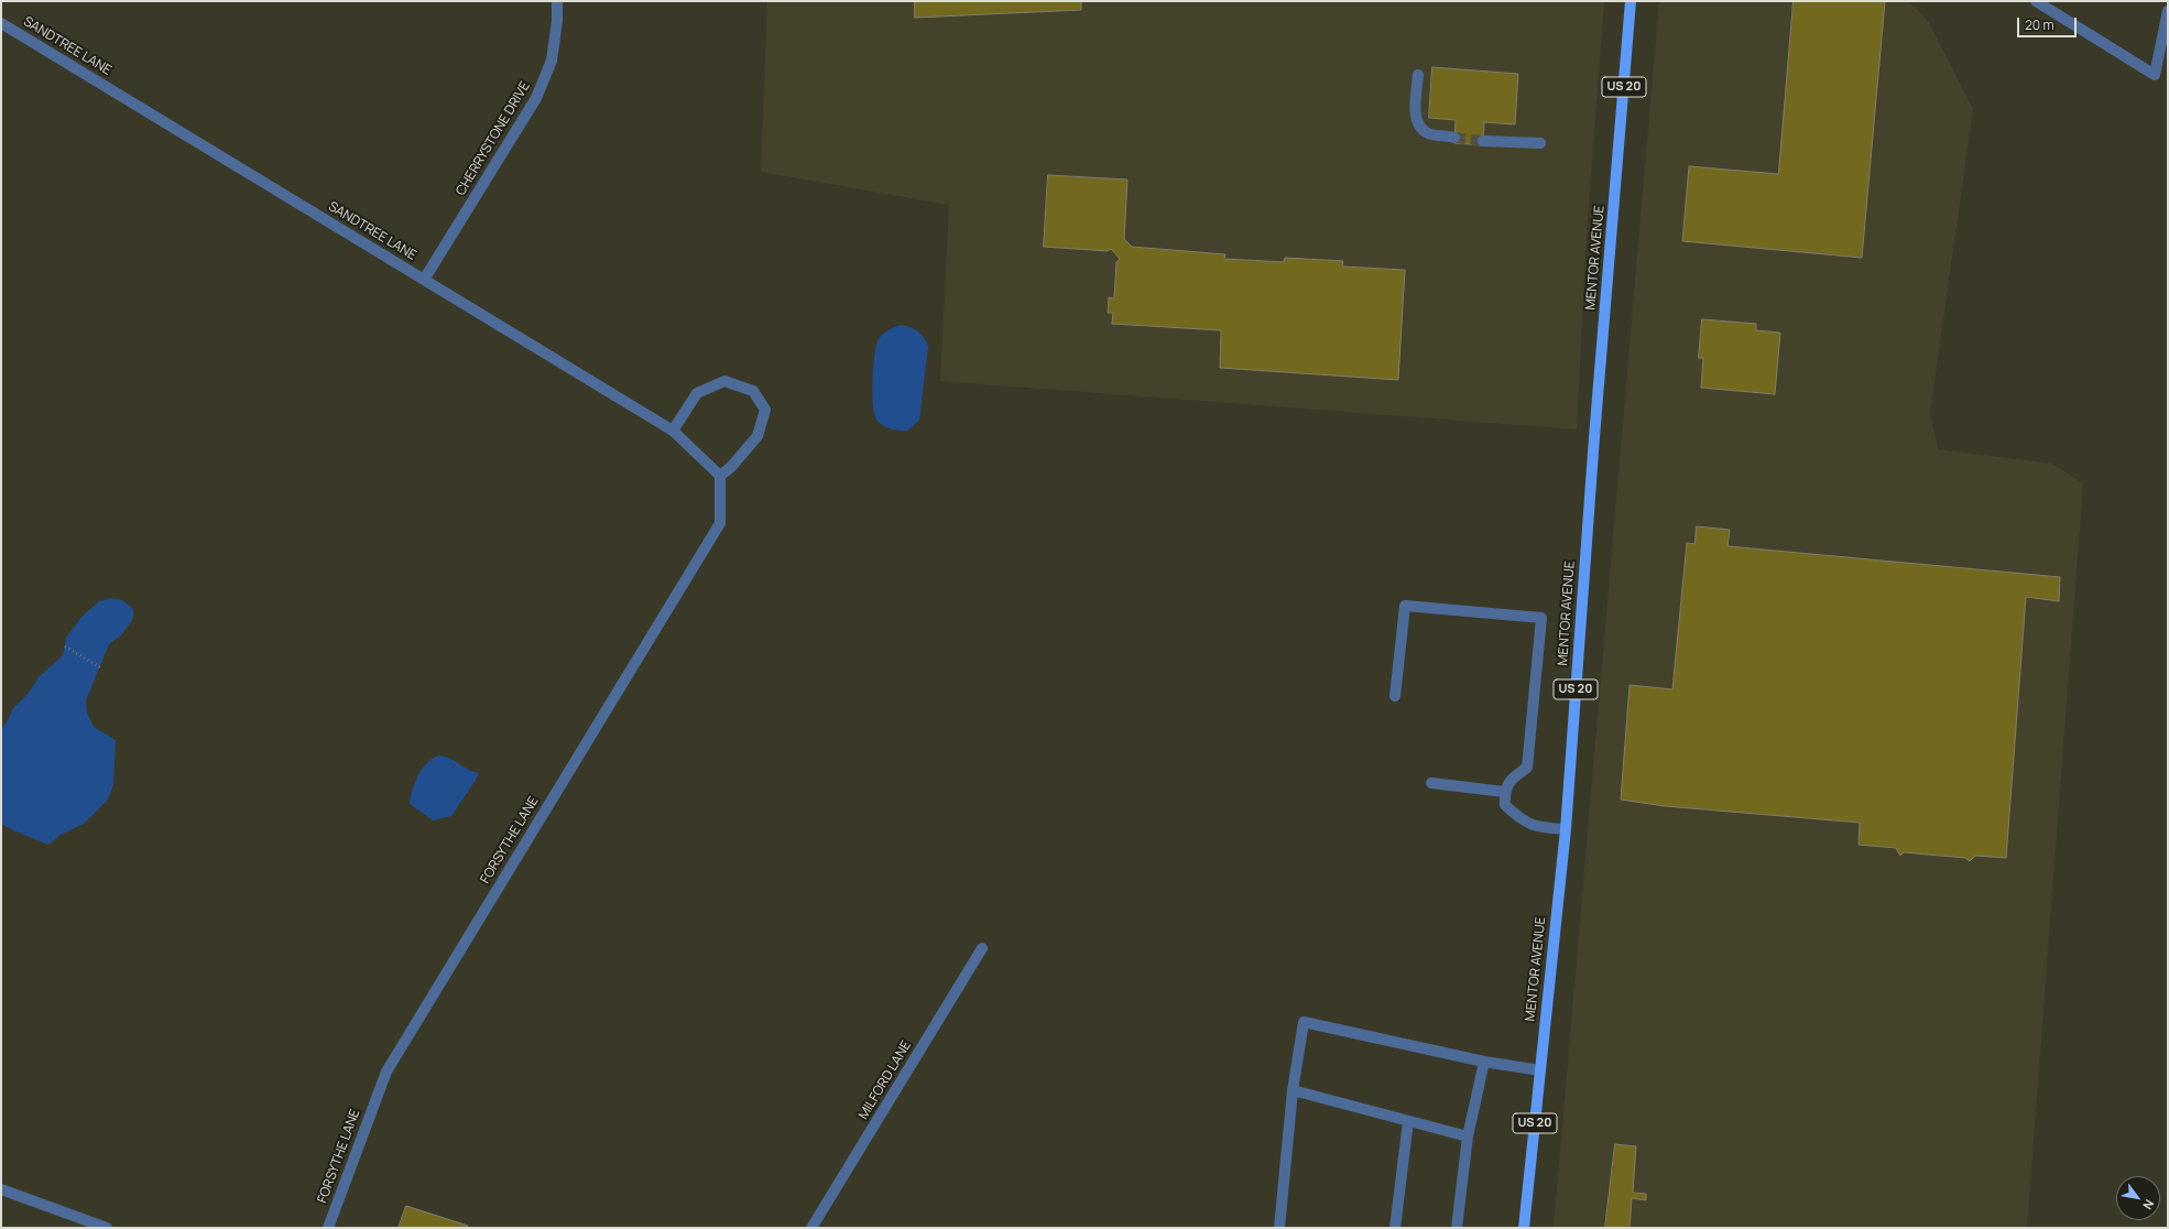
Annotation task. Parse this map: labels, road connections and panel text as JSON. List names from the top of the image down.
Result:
{
  "streets": {
    "main road": ["US 20", "MENTOR AVENUE"],
    "street": [
      "SANDTREE LANE",
      "CHERRYSTONE DRIVE",
      "FORSYTHE LANE",
      "MILFORD LANE"
    ]
  },
  "crossings": [
    ["SANDTREE LANE", "CHERRYSTONE DRIVE"],
    ["SANDTREE LANE", "FORSYTHE LANE"]
  ],
  "scale_bar": "20 m",
  "north": "bottom right"
}
